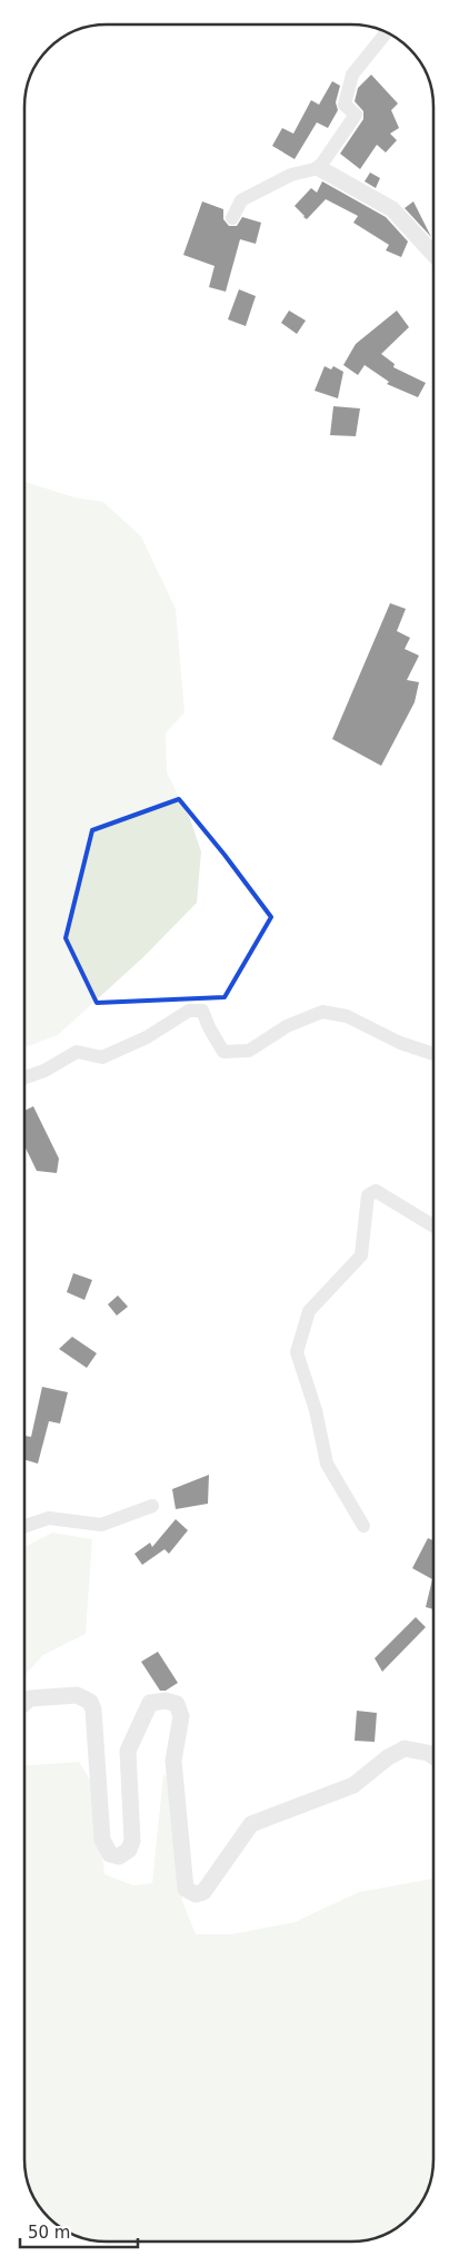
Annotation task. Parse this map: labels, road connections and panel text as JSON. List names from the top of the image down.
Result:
{
  "scale_bar": "50 m"
}
